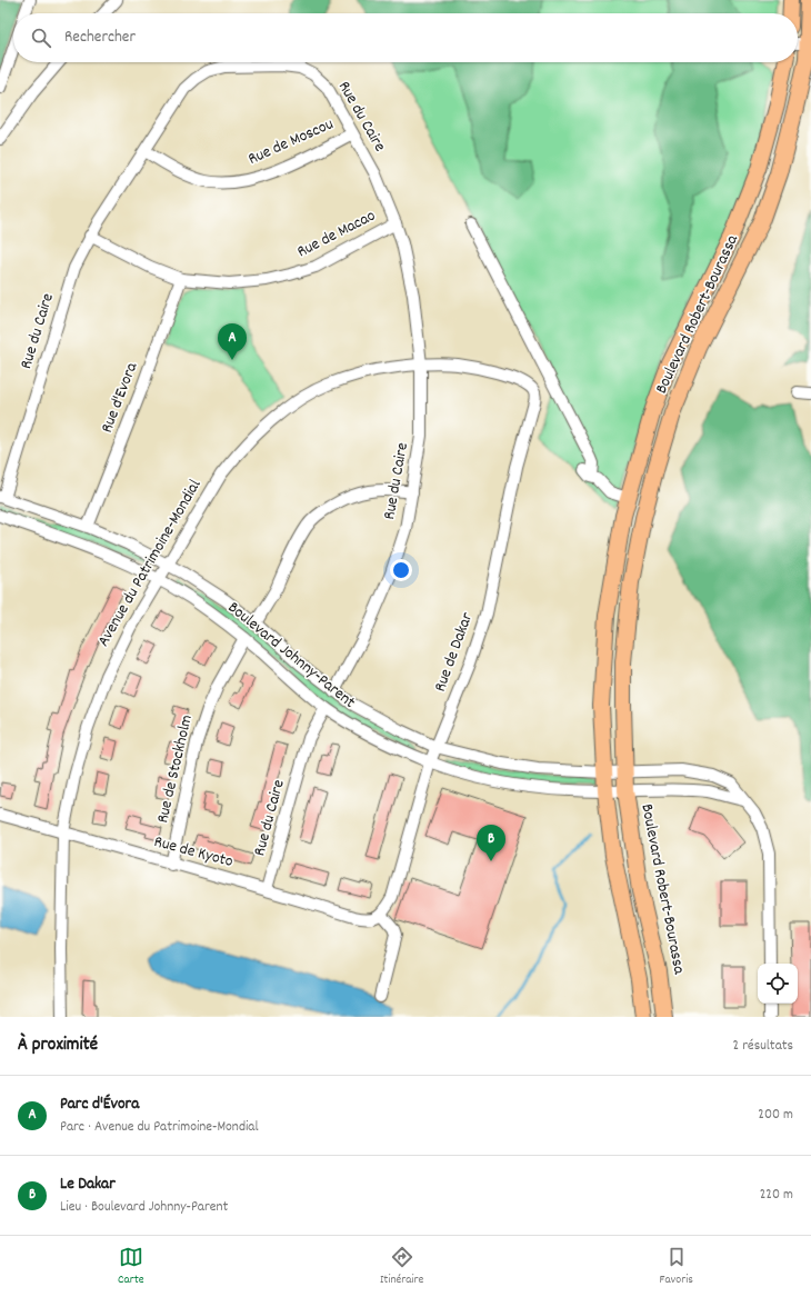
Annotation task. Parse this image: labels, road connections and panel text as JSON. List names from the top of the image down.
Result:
{
  "streets": {
    "highway": ["Boulevard Robert-Bourassa"],
    "street": [
      "Rue du Caire",
      "Rue de Moscou",
      "Rue de Macao",
      "Rue d'Evora",
      "Avenue du Patrimoine-Mondial",
      "Rue de Dakar",
      "Boulevard Johnny-Parent",
      "Rue de Stockholm",
      "Rue de Kyoto"
    ]
  },
  "crossings": [
    ["Rue du Caire", "Rue de Moscou"],
    ["Rue du Caire", "Rue de Macao"],
    ["Rue du Caire", "Avenue du Patrimoine-Mondial"],
    ["Rue du Caire", "Boulevard Johnny-Parent"],
    ["Rue du Caire", "Rue de Kyoto"],
    ["Rue de Macao", "Rue d'Evora"],
    ["Boulevard Robert-Bourassa", "Boulevard Johnny-Parent"],
    ["Rue d'Evora", "Boulevard Johnny-Parent"],
    ["Avenue du Patrimoine-Mondial", "Rue de Dakar"],
    ["Avenue du Patrimoine-Mondial", "Boulevard Johnny-Parent"],
    ["Avenue du Patrimoine-Mondial", "Rue de Kyoto"],
    ["Rue de Dakar", "Boulevard Johnny-Parent"],
    ["Rue de Dakar", "Rue de Kyoto"],
    ["Boulevard Johnny-Parent", "Rue de Stockholm"],
    ["Rue de Stockholm", "Rue de Kyoto"]
  ],
  "page": {
    "search": "Rechercher",
    "pins": ["A", "B"],
    "heading": ["À proximité", "2 résultats"],
    "list": [
      {
        "mark": "A",
        "name": "Parc d'Évora",
        "note": "Parc · Avenue du Patrimoine-Mondial",
        "value": "200 m"
      },
      {
        "mark": "B",
        "name": "Le Dakar",
        "note": "Lieu · Boulevard Johnny-Parent",
        "value": "220 m"
      }
    ],
    "nav": ["Carte", "Itinéraire", "Favoris"]
  }
}
